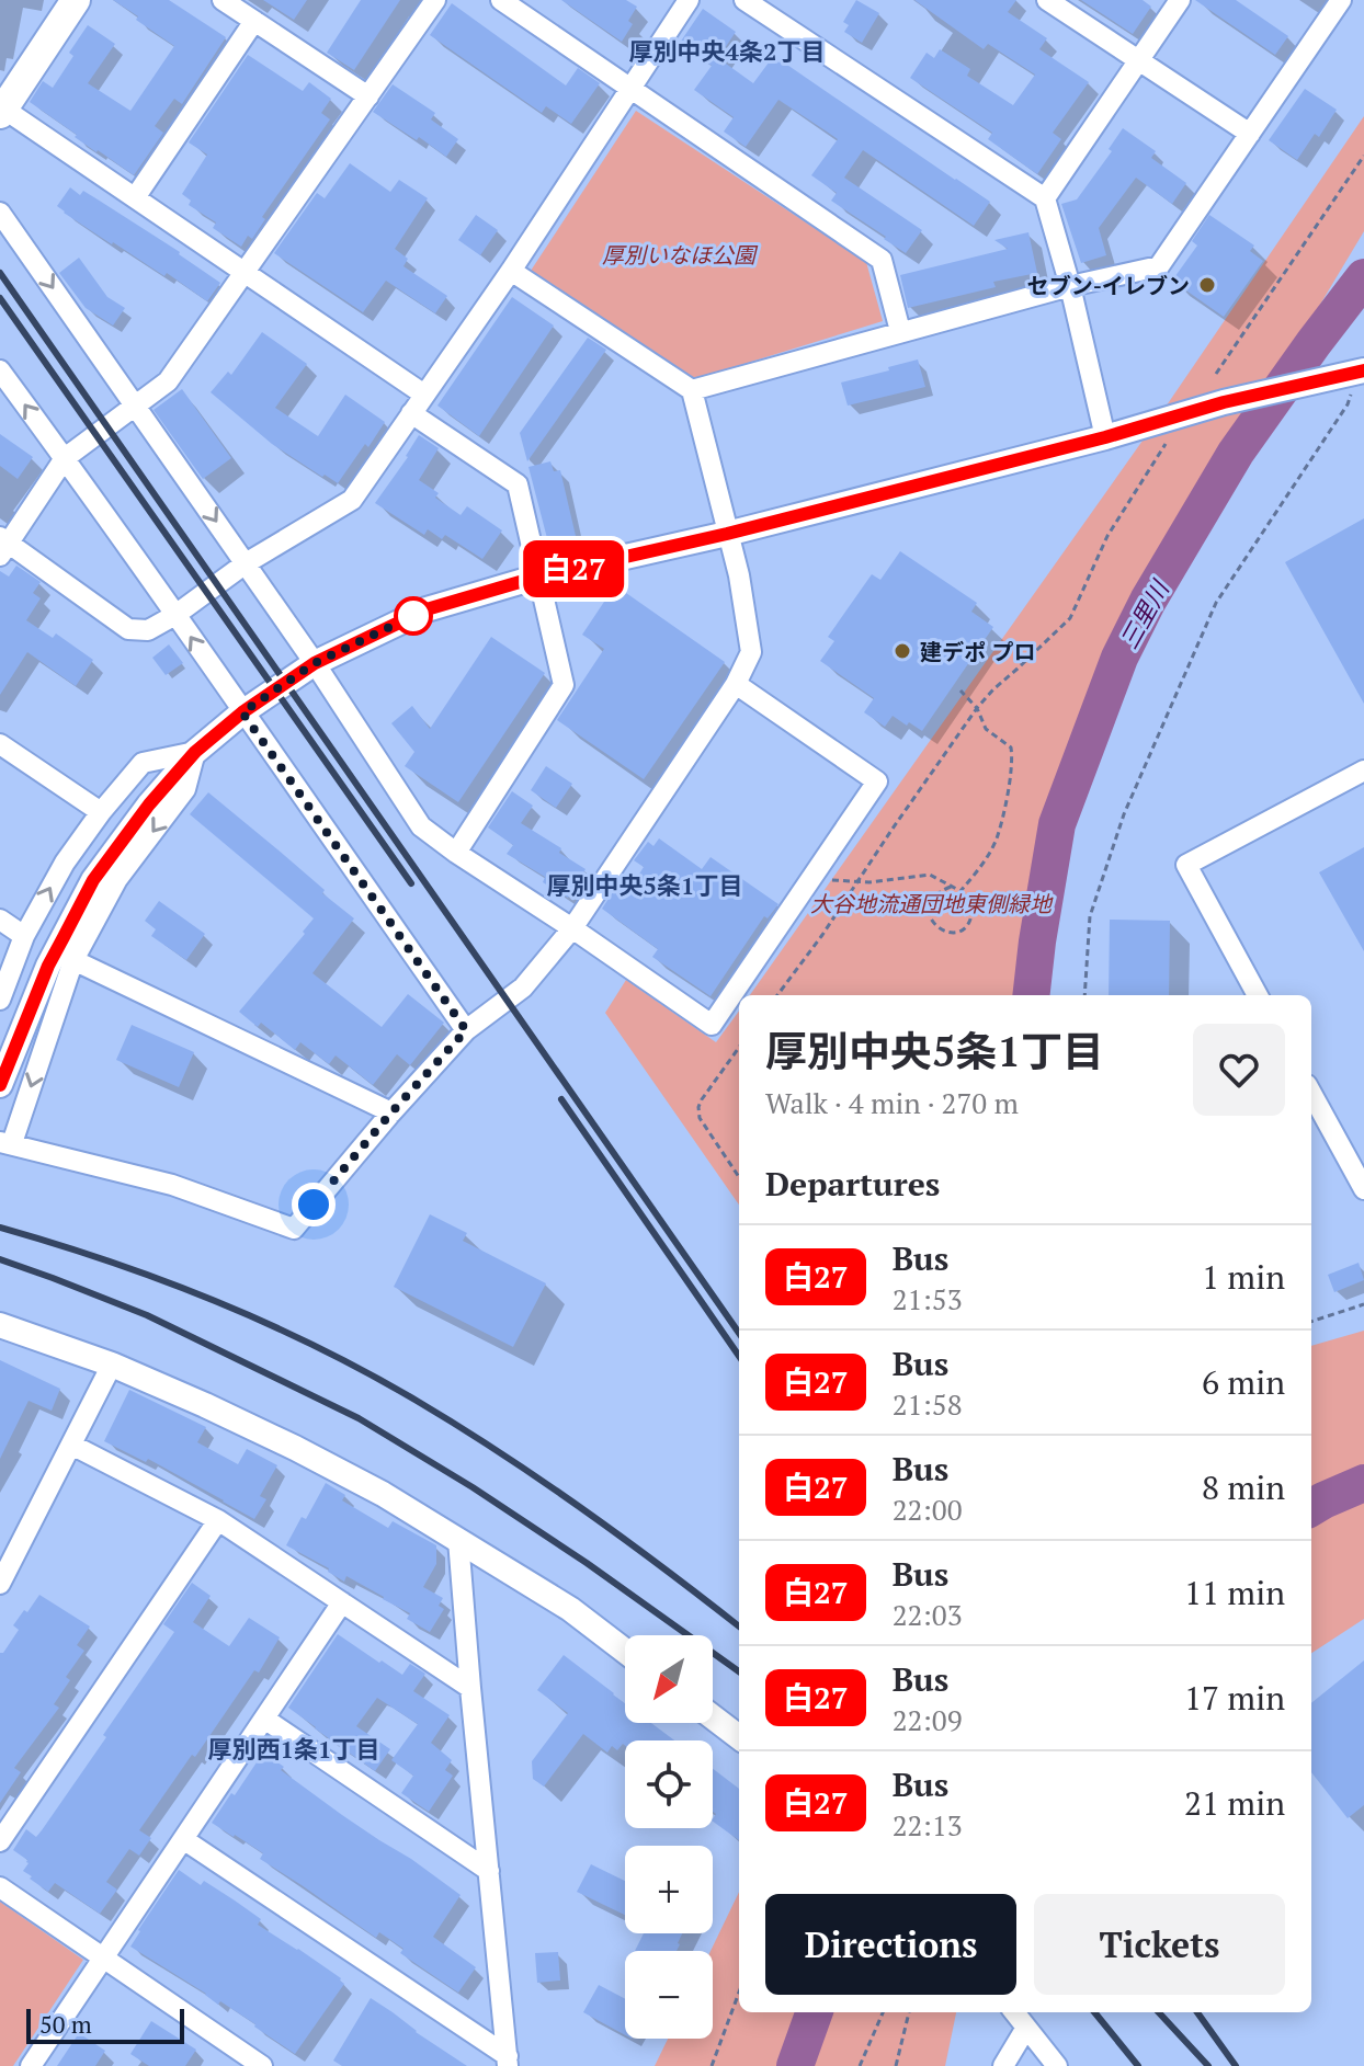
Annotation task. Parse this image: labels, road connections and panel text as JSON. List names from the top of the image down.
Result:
{
  "districts": ["厚別中央4条2丁目", "厚別中央5条1丁目", "厚別西1条1丁目"],
  "water": ["三里川"],
  "parks": ["厚別いなほ公園", "大谷地流通団地東側緑地"],
  "places": ["セブン-イレブン", "建デポ プロ"],
  "lines": ["bus line 白27"],
  "scale_bar": "50 m",
  "north": "bottom left",
  "page": {
    "on_map": "白27",
    "heading": [
      ["厚別中央5条1丁目", "Walk · 4 min · 270 m"],
      "Departures"
    ],
    "list": [
      {
        "mark": "白27",
        "name": "Bus",
        "note": "21:53",
        "value": "1 min"
      },
      {
        "mark": "白27",
        "name": "Bus",
        "note": "21:58",
        "value": "6 min"
      },
      {
        "mark": "白27",
        "name": "Bus",
        "note": "22:00",
        "value": "8 min"
      },
      {
        "mark": "白27",
        "name": "Bus",
        "note": "22:03",
        "value": "11 min"
      },
      {
        "mark": "白27",
        "name": "Bus",
        "note": "22:09",
        "value": "17 min"
      },
      {
        "mark": "白27",
        "name": "Bus",
        "note": "22:13",
        "value": "21 min"
      }
    ],
    "map_buttons": ["+", "−"],
    "buttons": ["Directions", "Tickets"],
    "scale": "50 m"
  }
}
